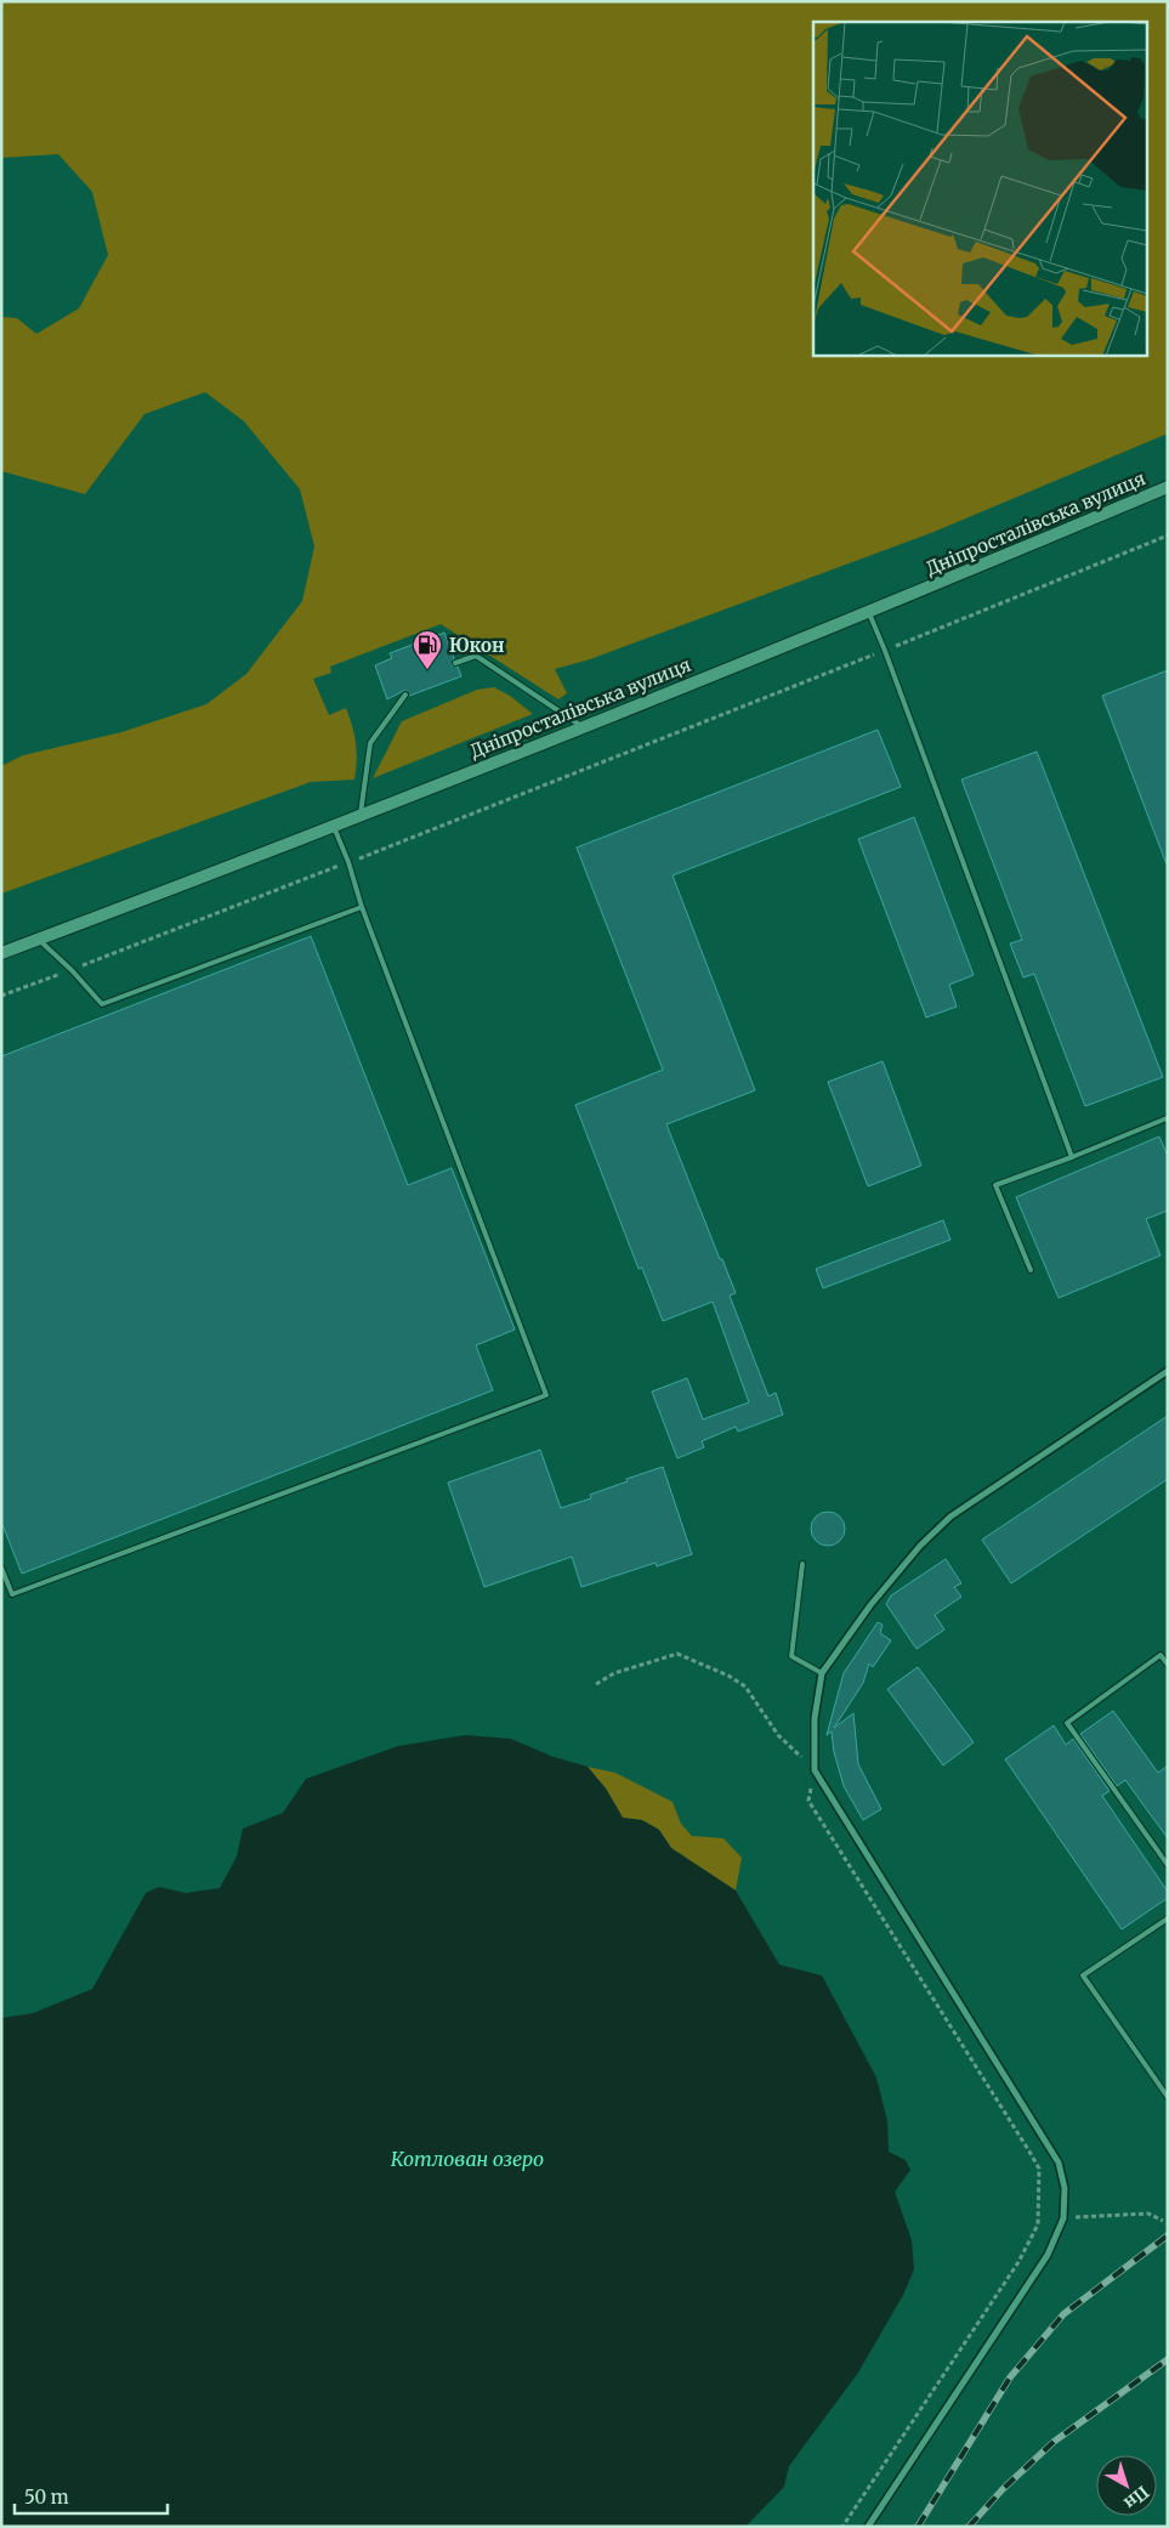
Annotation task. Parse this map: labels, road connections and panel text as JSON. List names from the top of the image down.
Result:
{
  "streets": {
    "street": ["Дніпросталівська вулиця"]
  },
  "water": ["Котлован озеро"],
  "places": {
    "fuel station": ["Юкон"]
  },
  "scale_bar": "50 m",
  "north": "bottom right"
}
